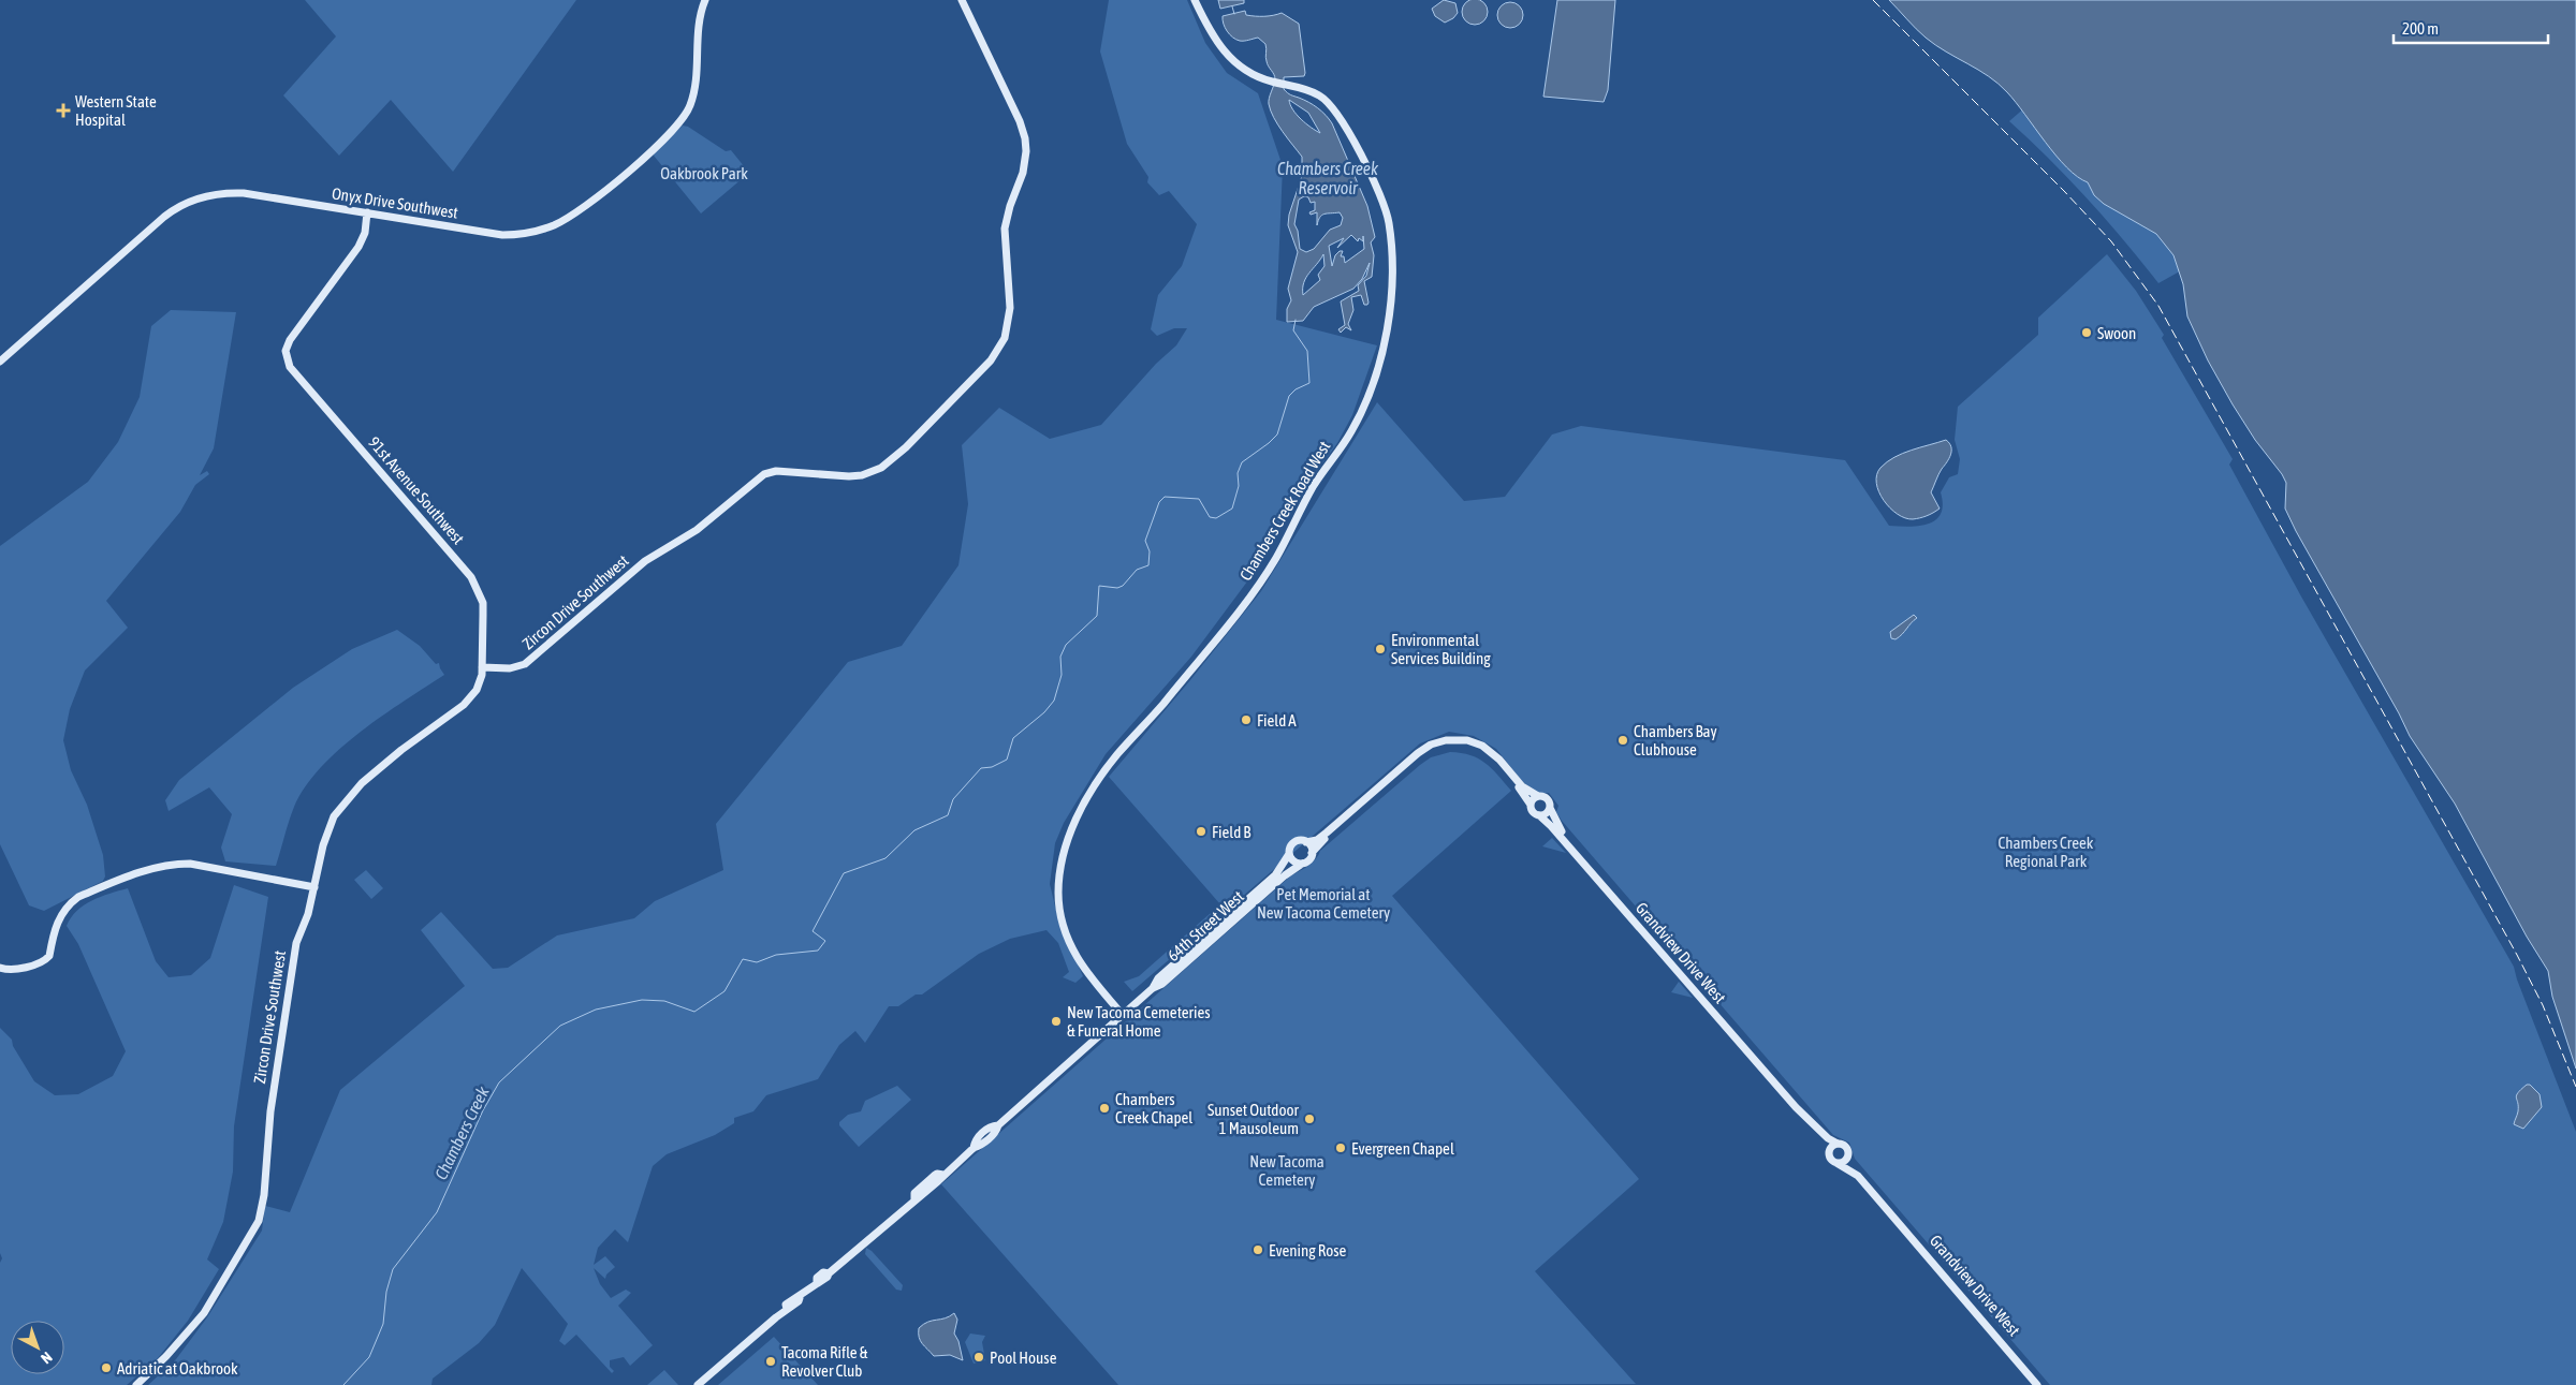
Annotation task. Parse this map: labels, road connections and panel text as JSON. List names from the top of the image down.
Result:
{
  "streets": {
    "street": [
      "Onyx Drive Southwest",
      "91st Avenue Southwest",
      "Chambers Creek Road West",
      "Zircon Drive Southwest",
      "64th Street West",
      "Grandview Drive West"
    ]
  },
  "crossings": [
    ["Onyx Drive Southwest", "91st Avenue Southwest"],
    ["91st Avenue Southwest", "Zircon Drive Southwest"],
    ["Chambers Creek Road West", "64th Street West"]
  ],
  "water": ["Chambers Creek Reservoir", "Chambers Creek"],
  "parks": [
    "Oakbrook Park",
    "Chambers Creek Regional Park",
    "Pet Memorial at New Tacoma Cemetery",
    "New Tacoma Cemetery"
  ],
  "places": {
    "health": ["Western State Hospital"],
    "other": [
      "Swoon",
      "Environmental Services Building",
      "Field A",
      "Chambers Bay Clubhouse",
      "Field B",
      "New Tacoma Cemeteries & Funeral Home",
      "Chambers Creek Chapel",
      "Sunset Outdoor 1 Mausoleum",
      "Evergreen Chapel",
      "Evening Rose",
      "Pool House",
      "Tacoma Rifle & Revolver Club",
      "Adriatic at Oakbrook"
    ]
  },
  "scale_bar": "200 m",
  "north": "bottom right"
}
